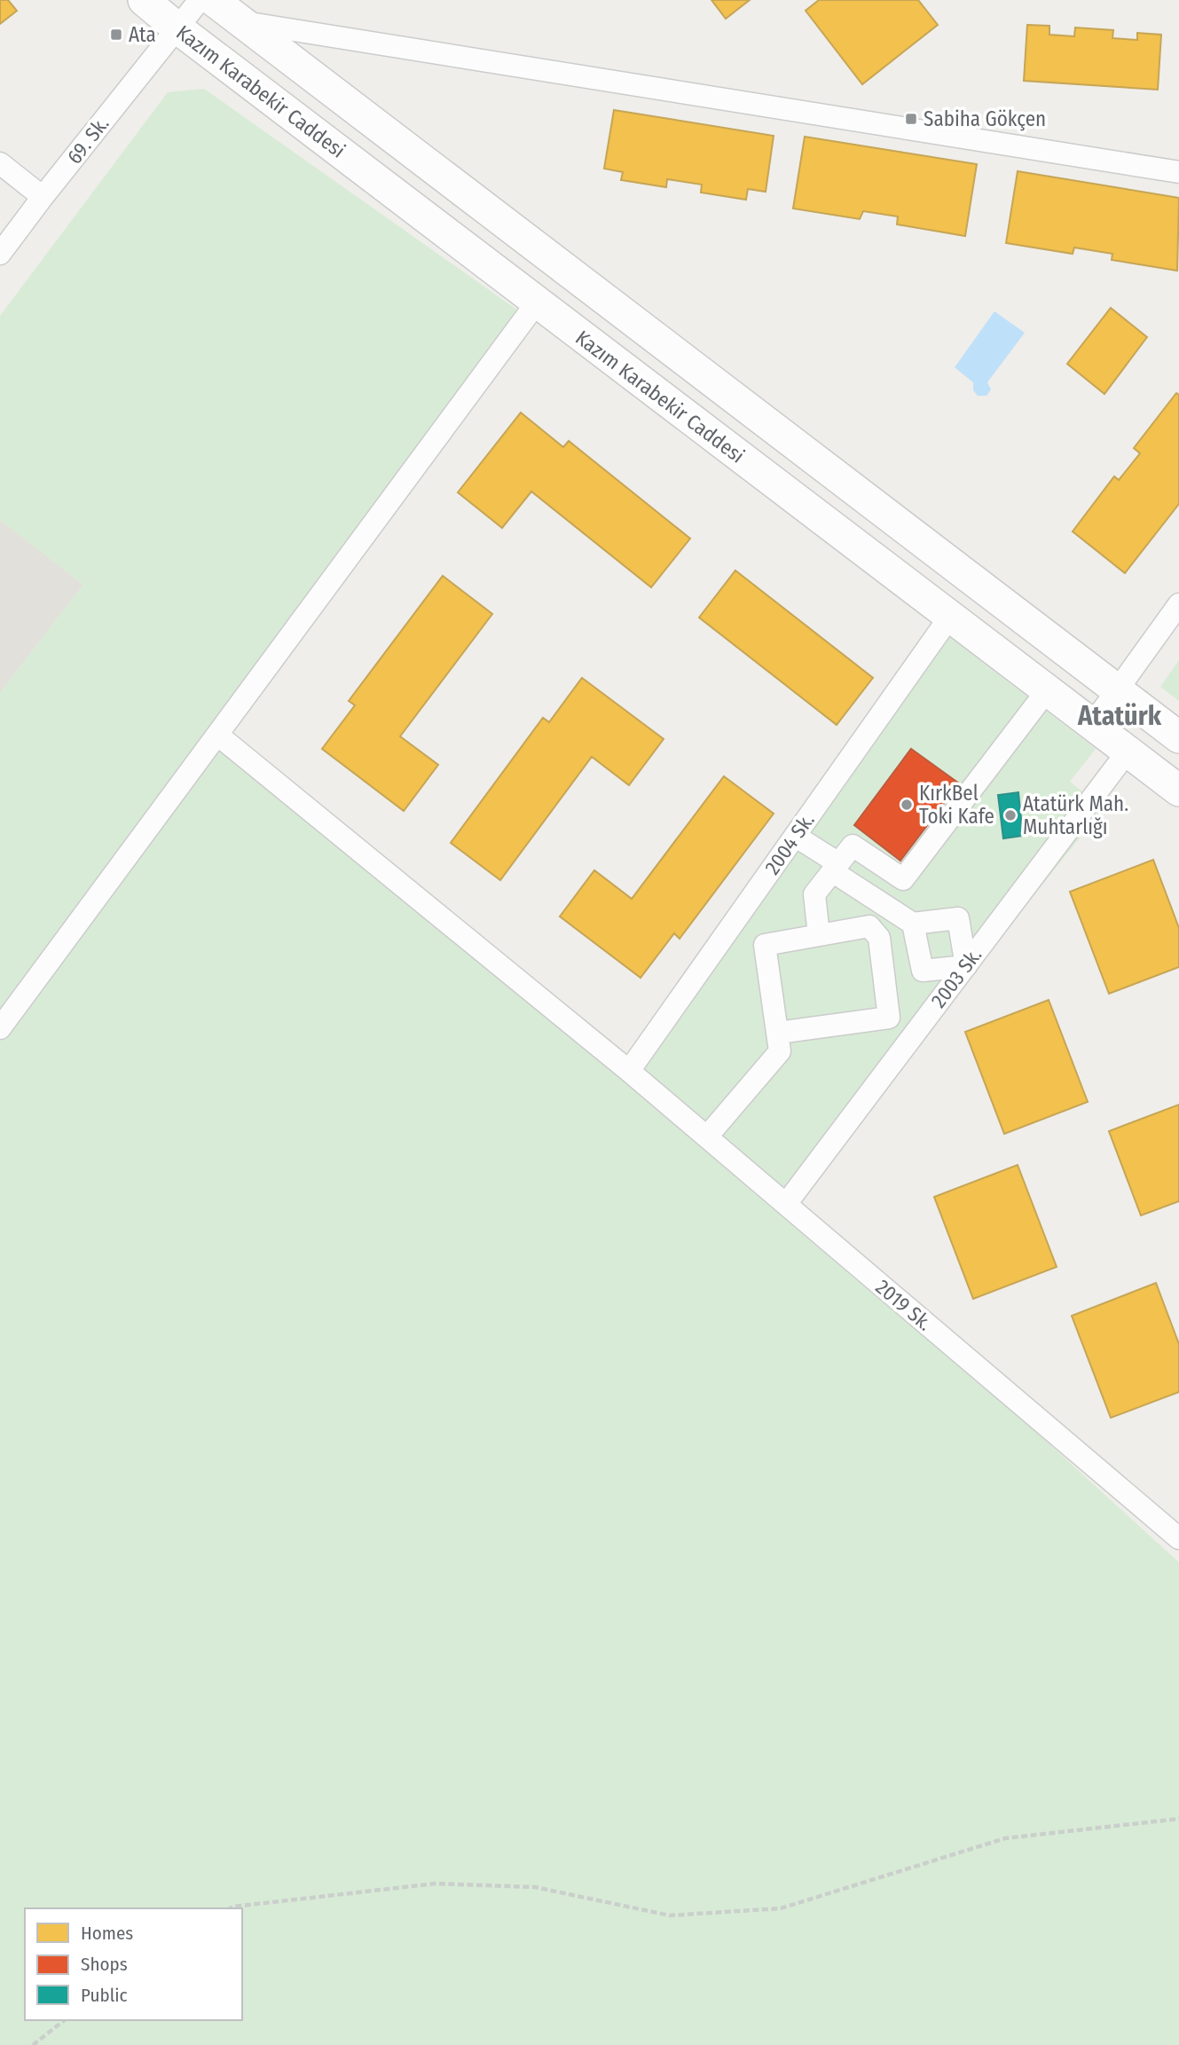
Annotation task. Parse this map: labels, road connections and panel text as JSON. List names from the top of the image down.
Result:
{
  "streets": {
    "street": [
      "Kazım Karabekir Caddesi",
      "69. Sk.",
      "2004 Sk.",
      "2003 Sk.",
      "2019 Sk."
    ]
  },
  "crossings": [
    ["Kazım Karabekir Caddesi", "69. Sk."],
    ["Kazım Karabekir Caddesi", "2004 Sk."],
    ["Kazım Karabekir Caddesi", "2003 Sk."],
    ["2004 Sk.", "2019 Sk."],
    ["2003 Sk.", "2019 Sk."]
  ],
  "districts": ["Atatürk"],
  "places": {
    "transit": ["Ata", "Sabiha Gökçen"],
    "other": ["KırkBel Toki Kafe", "Atatürk Mah. Muhtarlığı"]
  },
  "legend": ["Homes", "Shops", "Public"]
}
